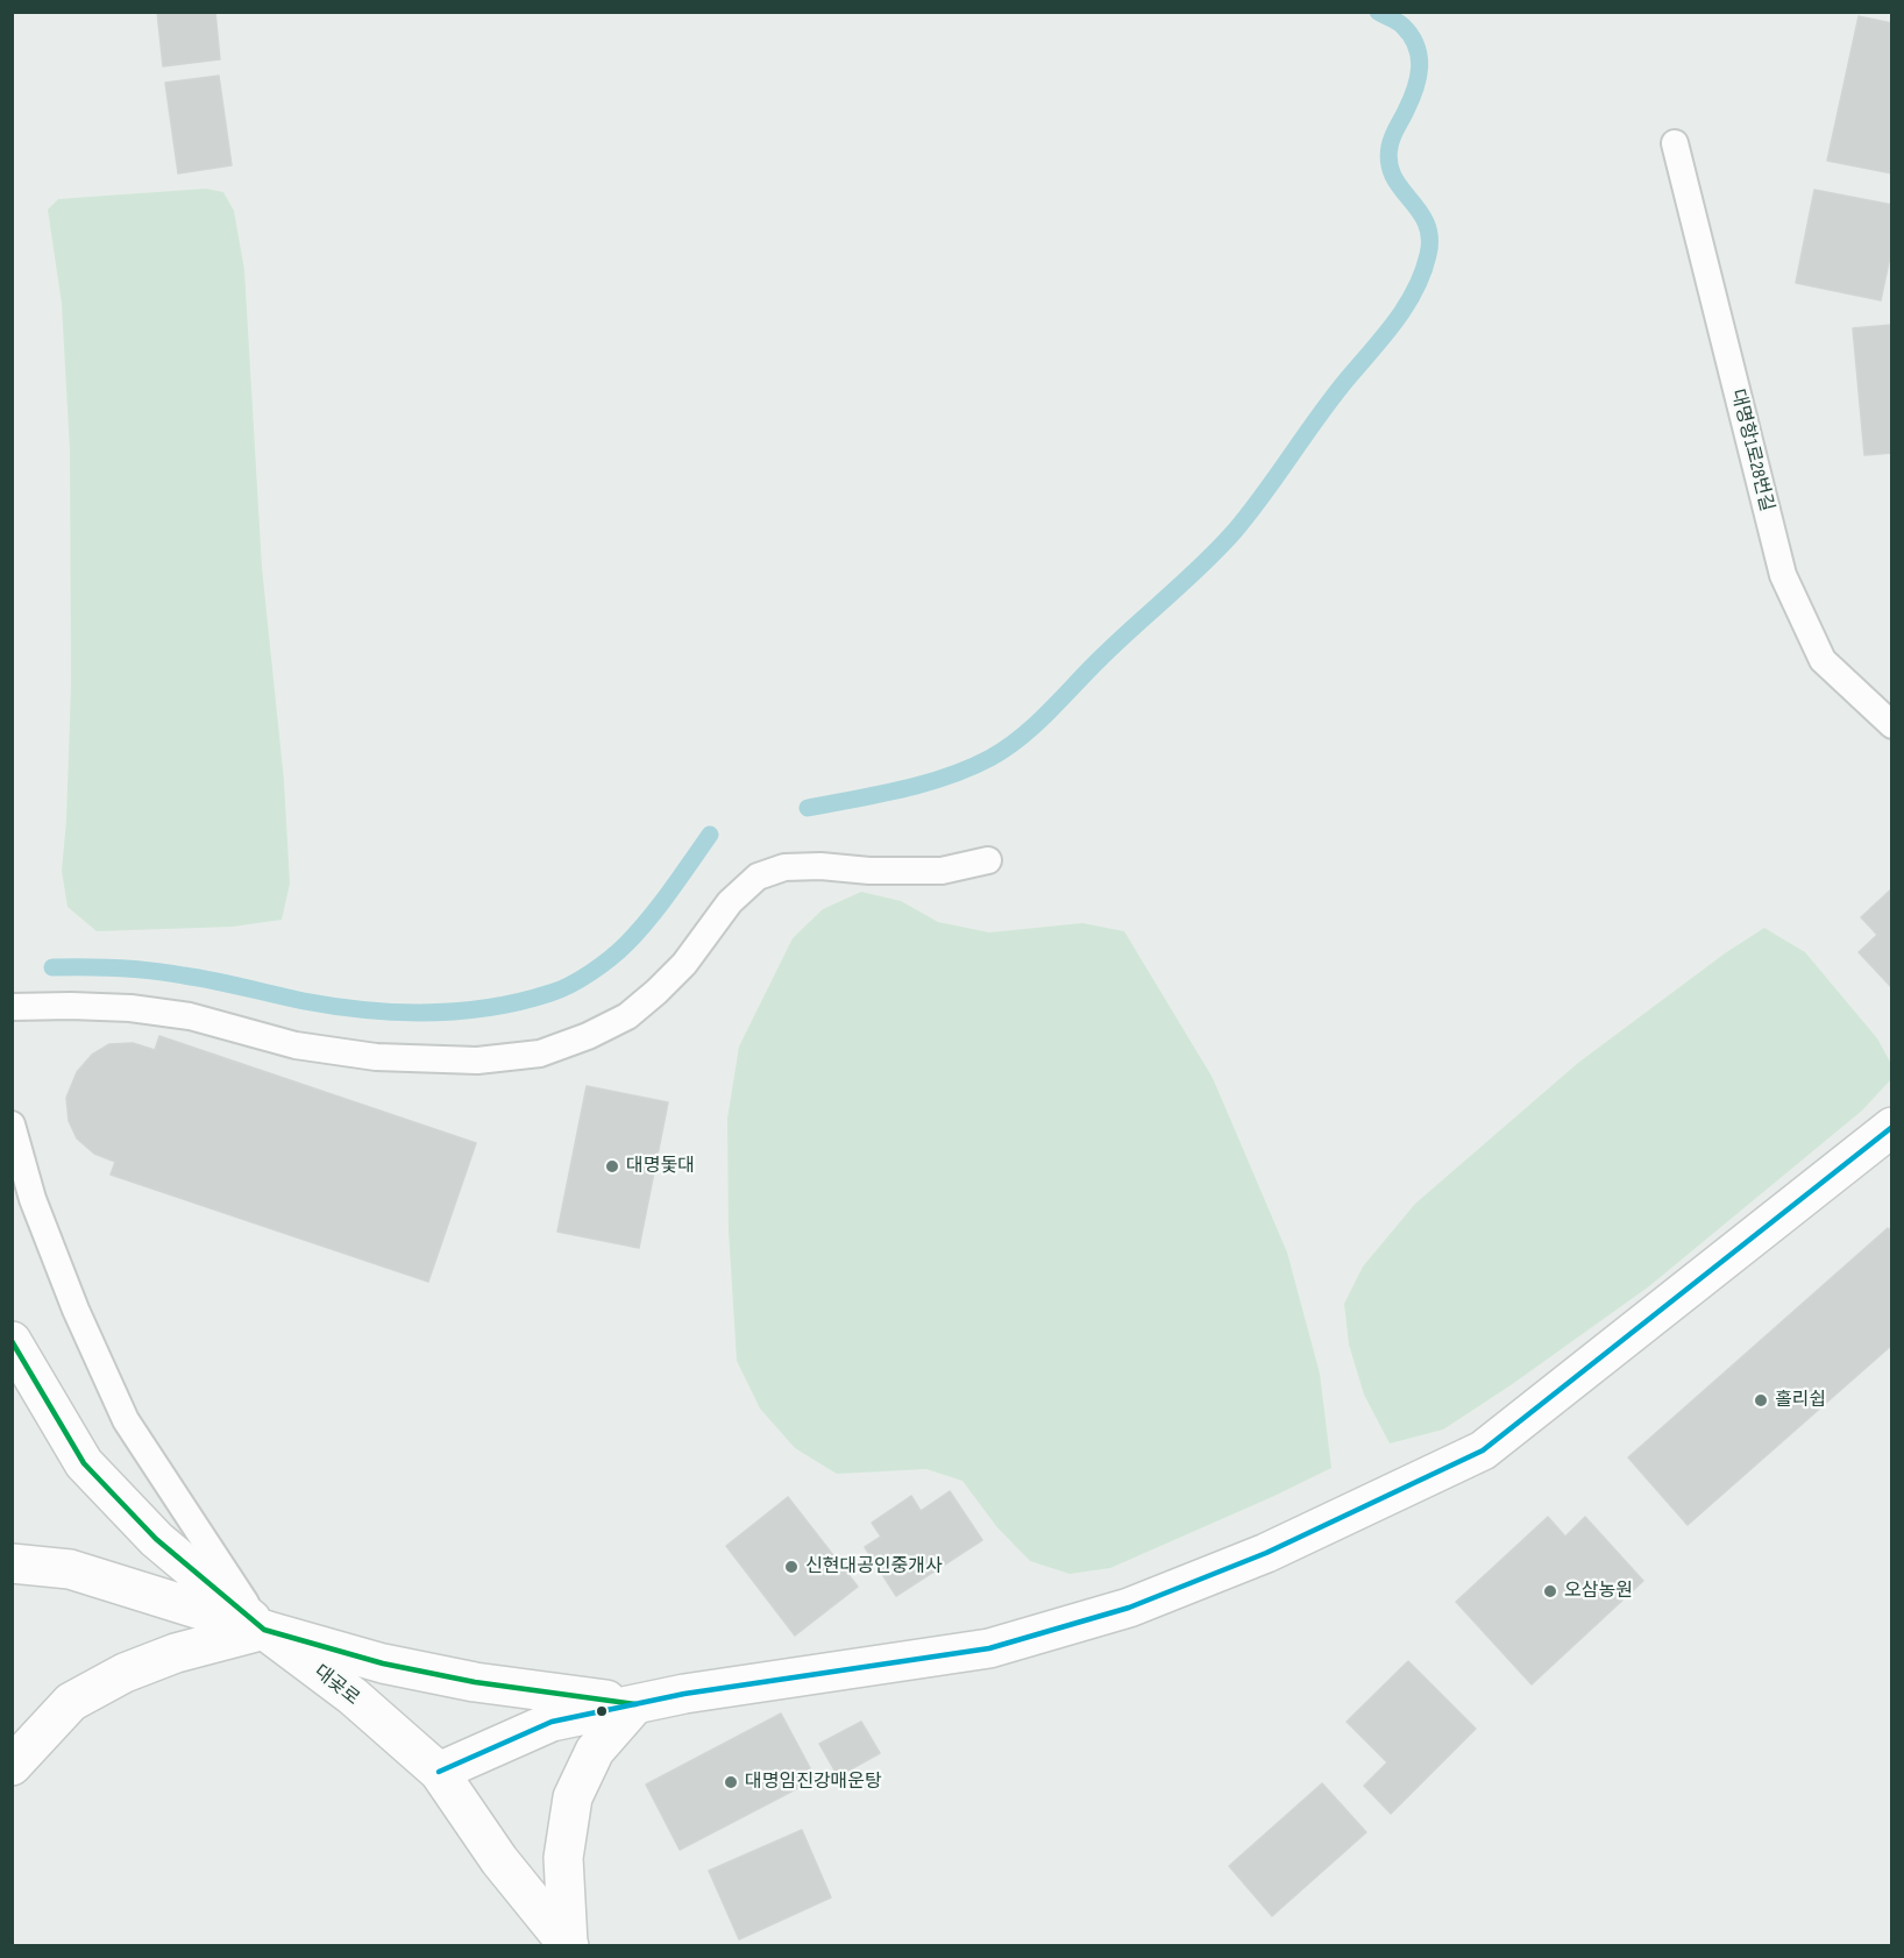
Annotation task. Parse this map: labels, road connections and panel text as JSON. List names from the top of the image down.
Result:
{
  "streets": {
    "street": ["대곶로"],
    "lane": ["대명항1로28번길"]
  },
  "places": [
    "대명돛대",
    "홀리쉽",
    "신현대공인중개사",
    "오삼농원",
    "대명임진강매운탕"
  ]
}
